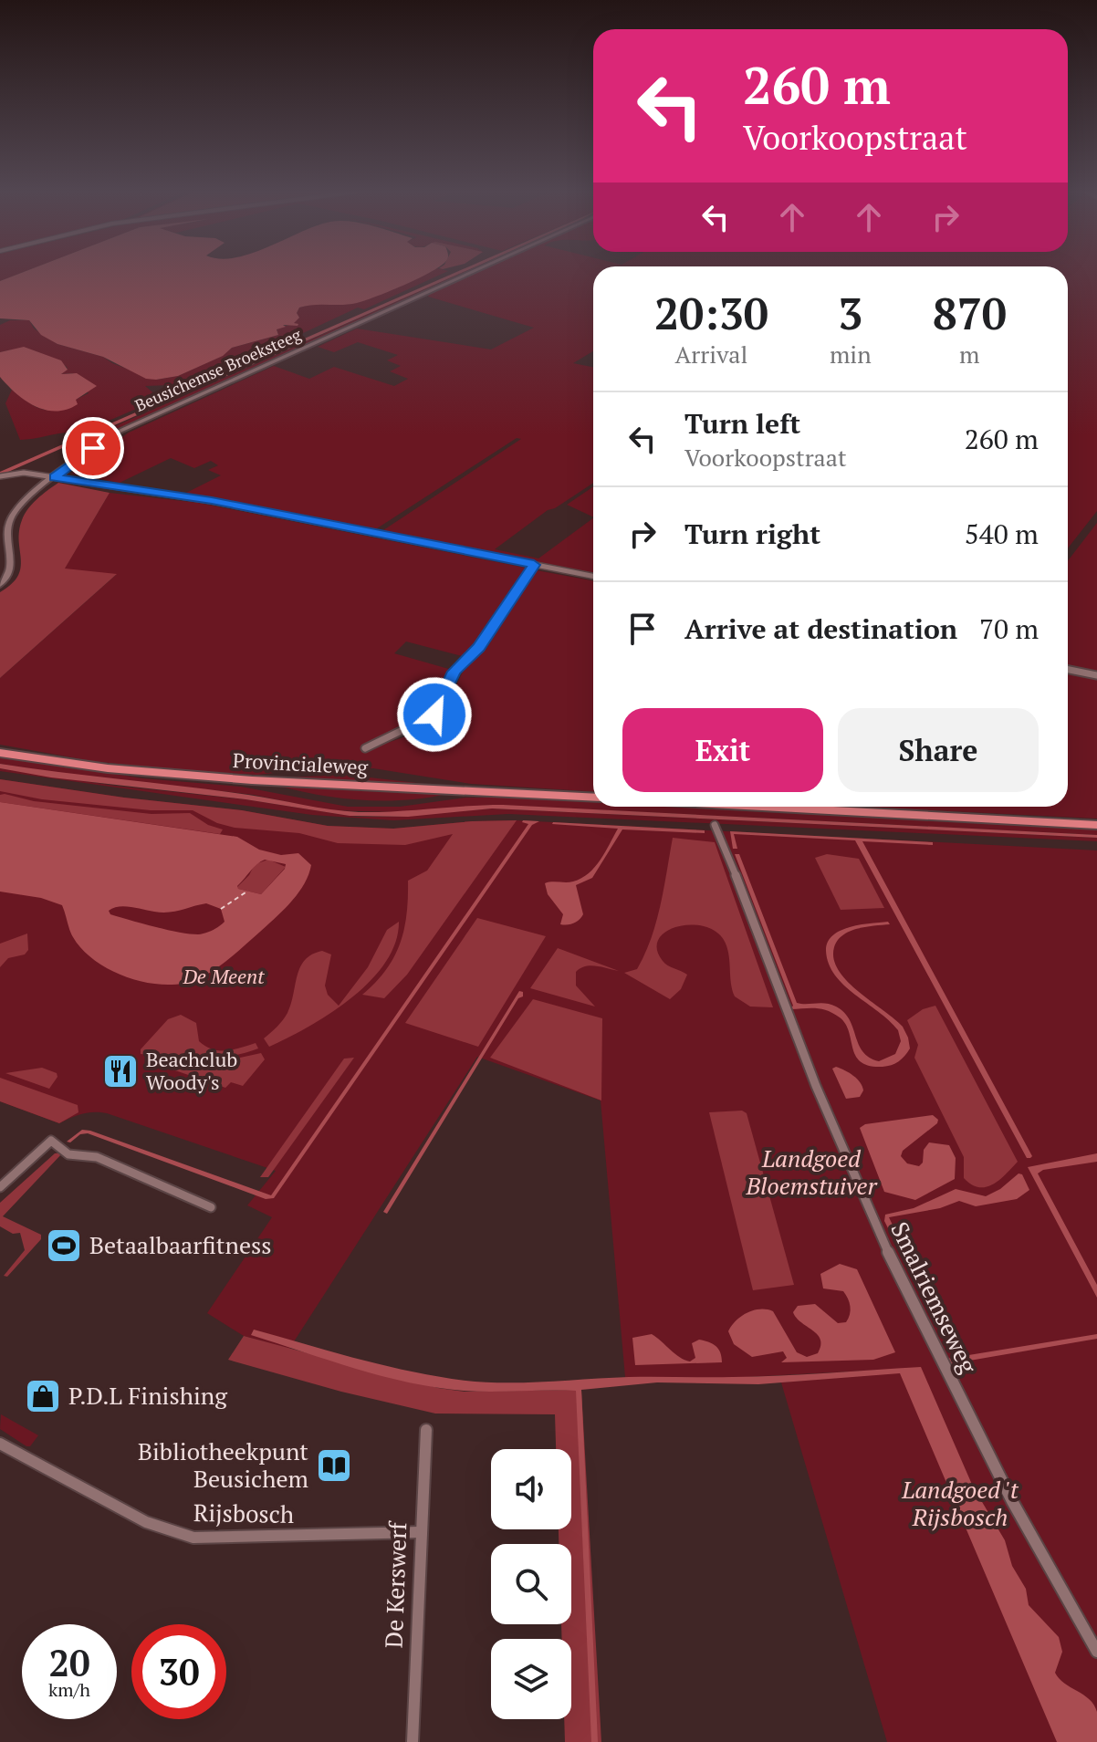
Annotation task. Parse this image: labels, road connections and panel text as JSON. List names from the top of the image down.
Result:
{
  "streets": {
    "highway": ["Provincialeweg"],
    "street": [
      "Beusichemse Broeksteeg",
      "Smalriemseweg",
      "Rijsbosch",
      "De Kerswerf"
    ]
  },
  "crossings": [
    ["Rijsbosch", "De Kerswerf"]
  ],
  "parks": ["De Meent", "Landgoed Bloemstuiver", "Landgoed 't Rijsbosch"],
  "places": {
    "restaurant": ["Beachclub Woody's"],
    "sports": ["Betaalbaarfitness"],
    "shop": ["P.D.L Finishing"],
    "library": ["Bibliotheekpunt Beusichem"]
  },
  "page": {
    "turn": ["260 m", "Voorkoopstraat"],
    "eta": [
      "20:30",
      "Arrival",
      "3",
      "min",
      "870",
      "m"
    ],
    "list": [
      {
        "name": "Turn left",
        "note": "Voorkoopstraat",
        "value": "260 m"
      },
      {
        "name": "Turn right",
        "value": "540 m"
      },
      {
        "name": "Arrive at destination",
        "value": "70 m"
      }
    ],
    "buttons": ["Exit", "Share"],
    "speed": "20 km/h",
    "limit": "30"
  }
}
